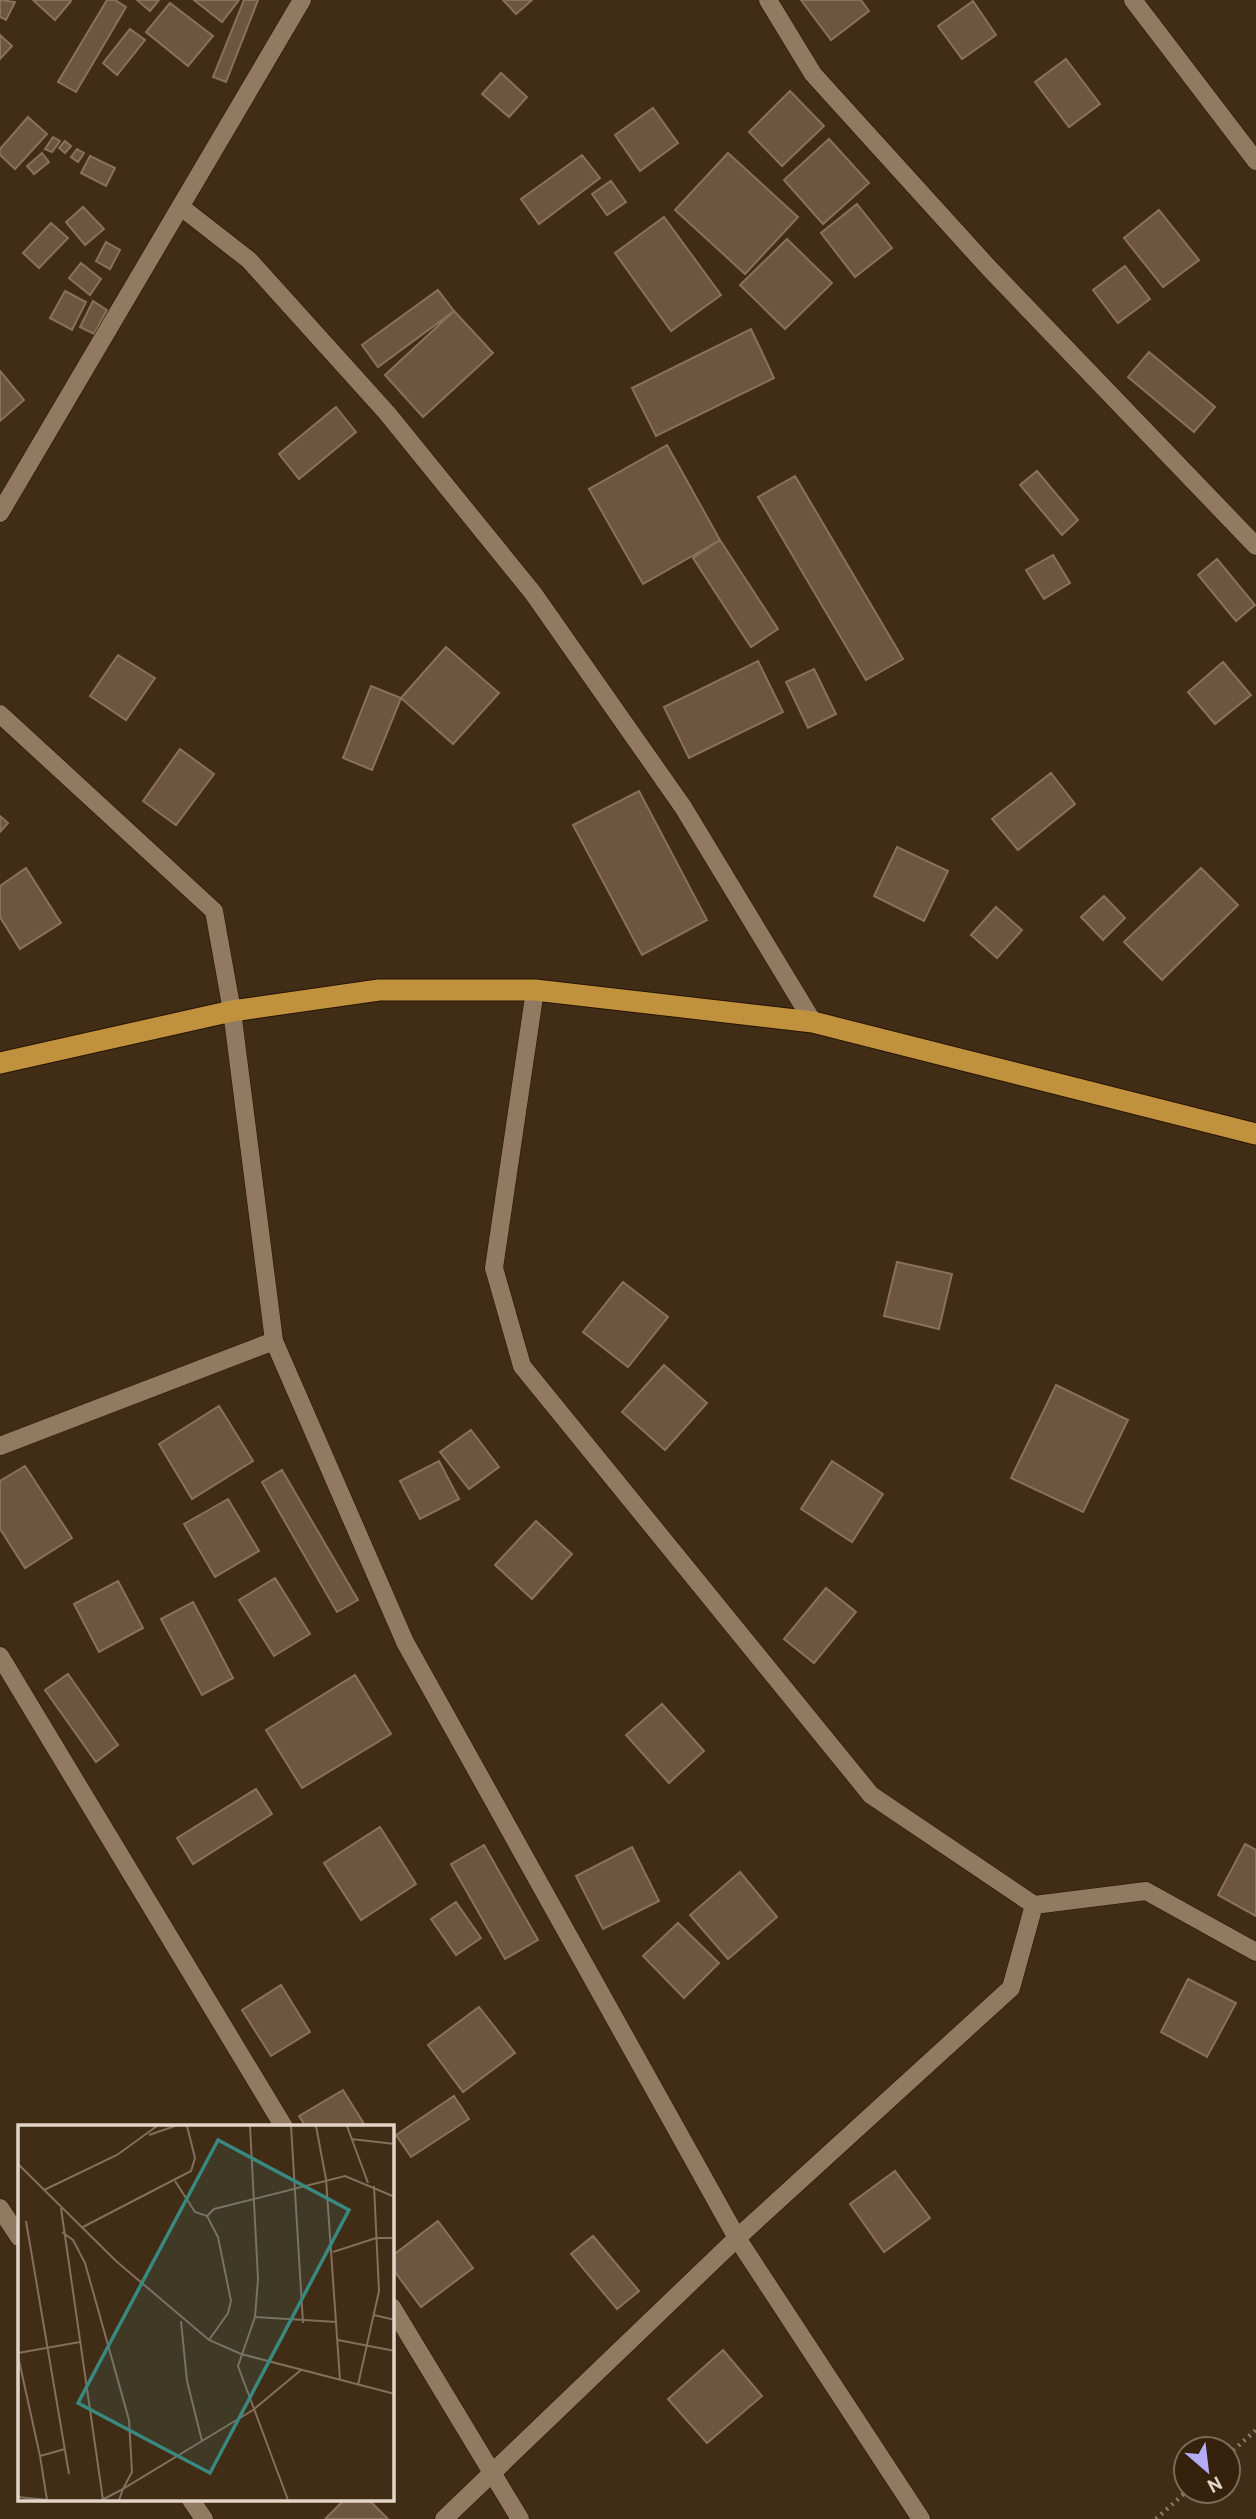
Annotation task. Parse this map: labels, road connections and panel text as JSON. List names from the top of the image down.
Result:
{
  "north": "bottom right"
}
